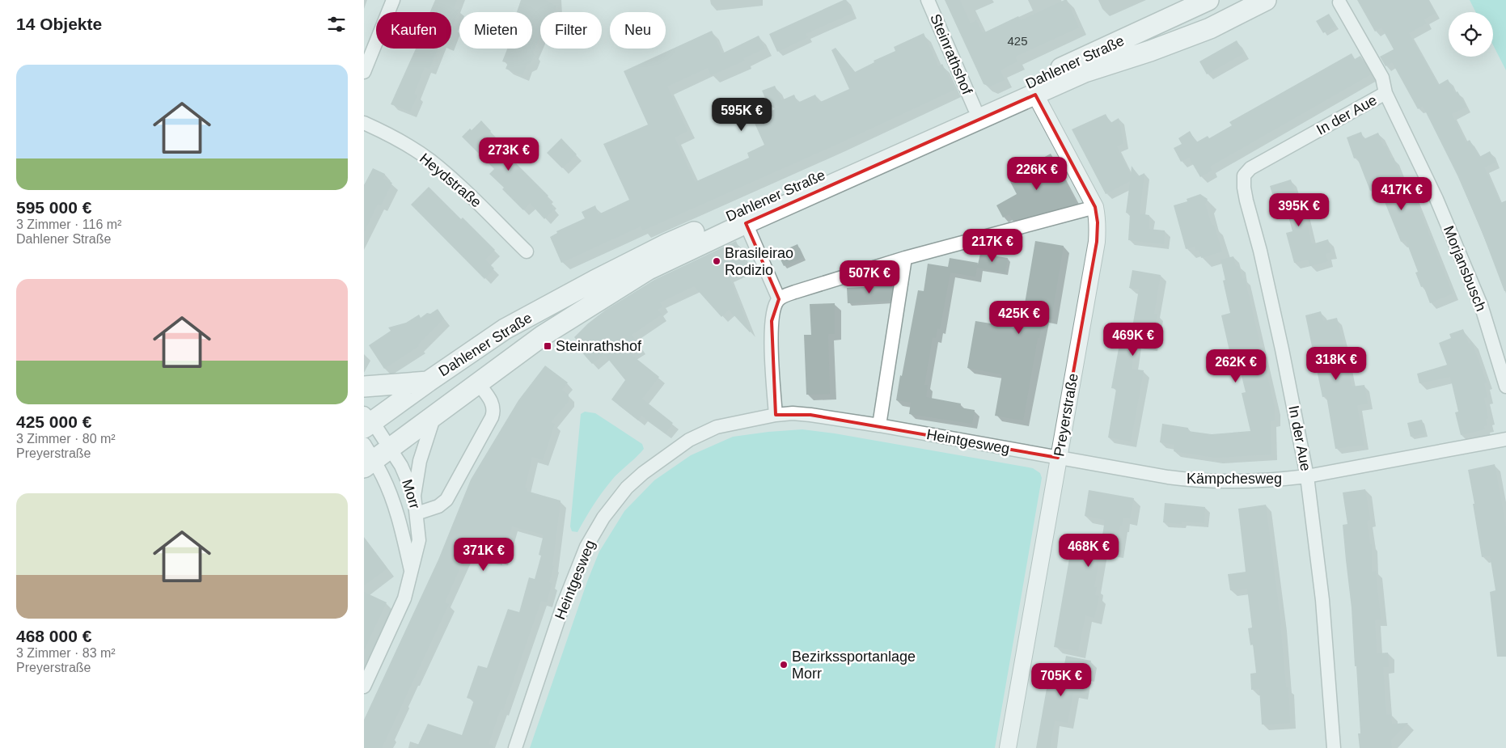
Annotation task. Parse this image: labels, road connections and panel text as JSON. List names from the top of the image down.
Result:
{
  "streets": {
    "main road": ["Dahlener Straße"],
    "street": [
      "Steinrathshof",
      "In der Aue",
      "Heydstraße",
      "Morjansbusch",
      "Preyerstraße",
      "Heintgesweg",
      "Kämpchesweg",
      "Morr"
    ]
  },
  "crossings": [
    ["Steinrathshof", "Dahlener Straße"],
    ["Dahlener Straße", "Preyerstraße"],
    ["Dahlener Straße", "Morr"],
    ["In der Aue", "Morjansbusch"],
    ["In der Aue", "Kämpchesweg"],
    ["Preyerstraße", "Heintgesweg"],
    ["Preyerstraße", "Kämpchesweg"],
    ["Heintgesweg", "Kämpchesweg"]
  ],
  "places": {
    "other": ["Brasileirao Rodizio", "Bezirkssportanlage Morr"],
    "transit": ["Steinrathshof"]
  },
  "house_numbers": ["425"],
  "page": {
    "heading": "14 Objekte",
    "chip": [
      "Kaufen",
      "Mieten",
      "Filter",
      "Neu"
    ],
    "list": [
      {
        "name": "595 000 €",
        "note": "3 Zimmer · 116 m² · Dahlener Straße"
      },
      {
        "name": "425 000 €",
        "note": "3 Zimmer · 80 m² · Preyerstraße"
      },
      {
        "name": "468 000 €",
        "note": "3 Zimmer · 83 m² · Preyerstraße"
      }
    ],
    "price": [
      "595K €",
      "273K €",
      "226K €",
      "417K €",
      "395K €",
      "217K €",
      "507K €",
      "425K €",
      "469K €",
      "318K €",
      "262K €",
      "468K €",
      "371K €",
      "705K €"
    ]
  }
}
